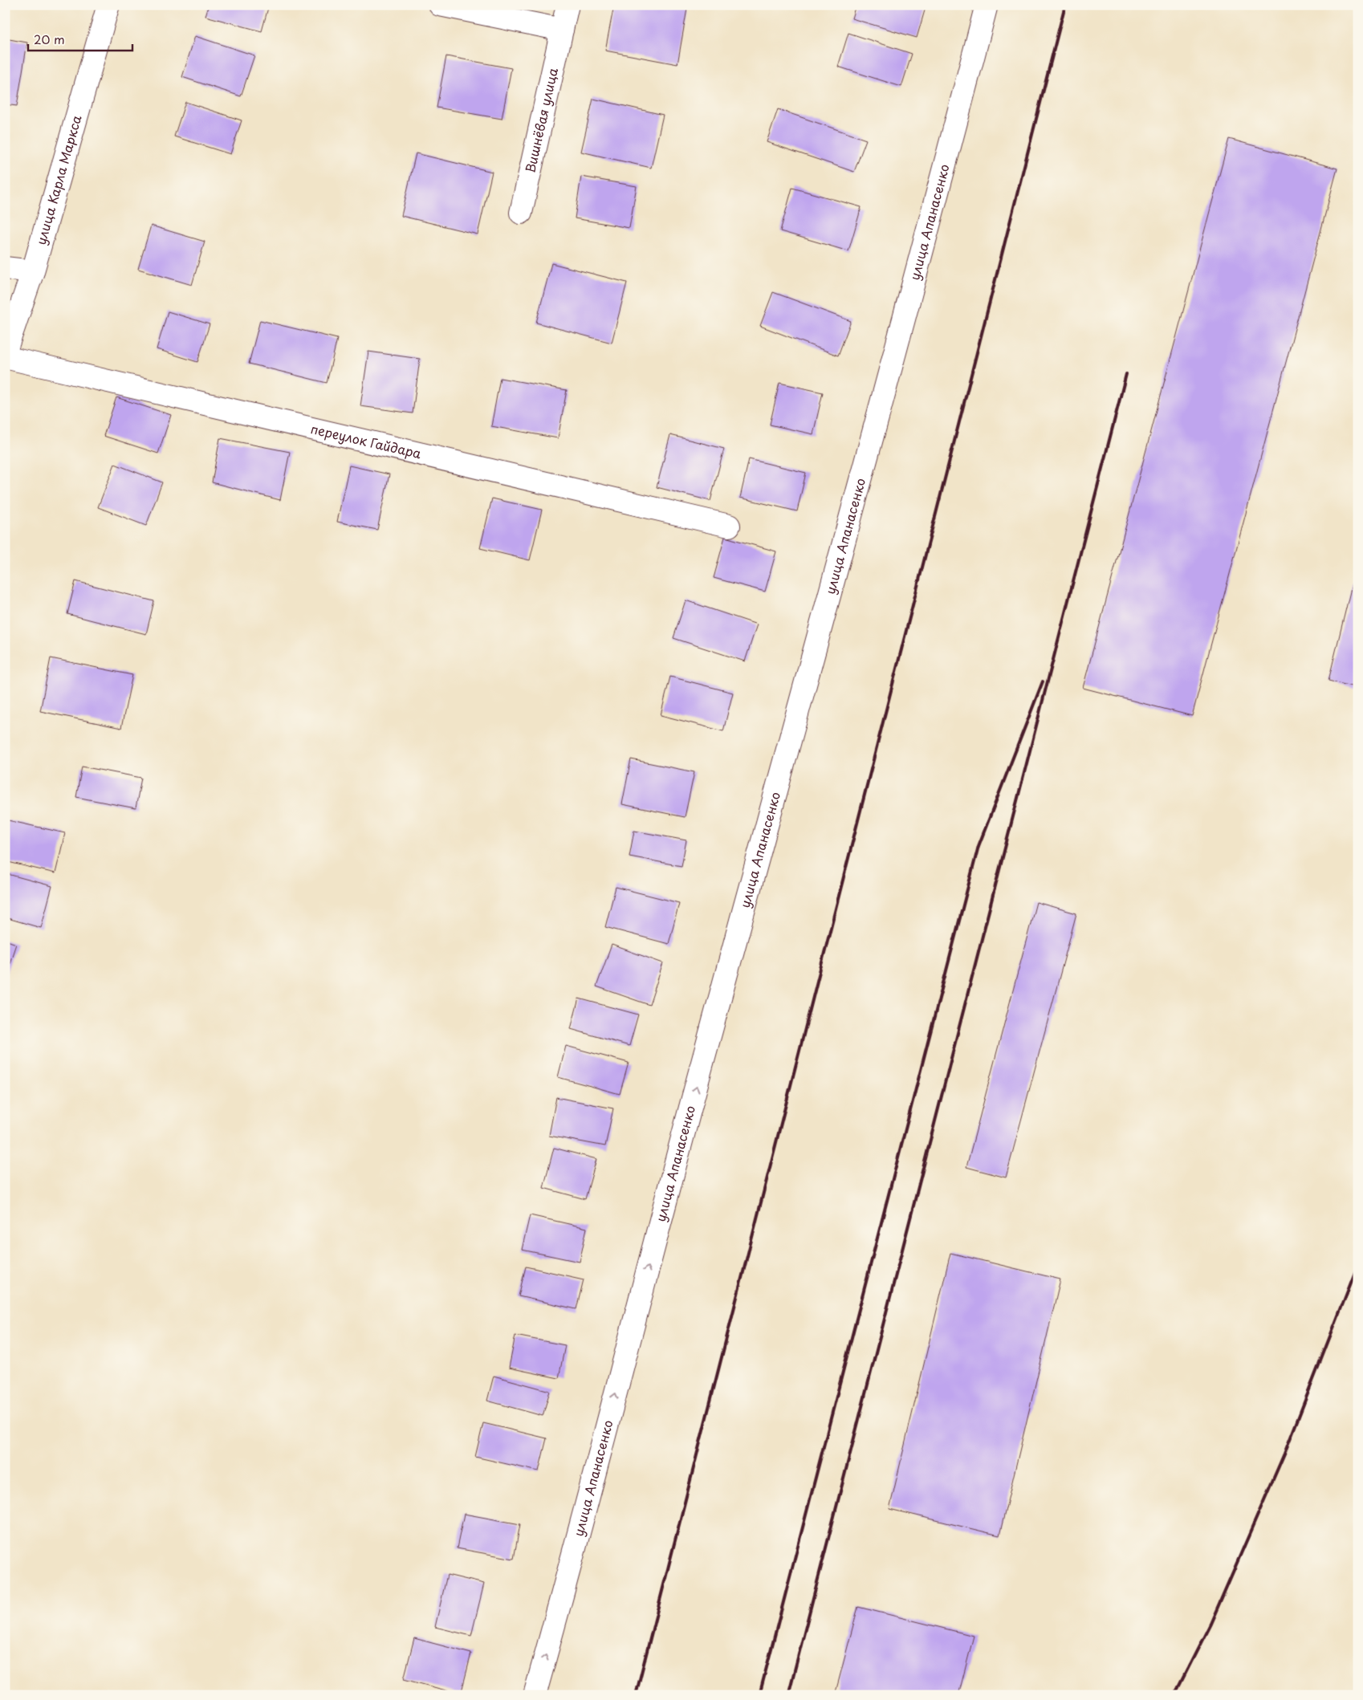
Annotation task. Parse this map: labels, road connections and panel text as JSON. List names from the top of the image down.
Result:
{
  "streets": {
    "street": [
      "Вишнёвая улица",
      "улица Карла Маркса",
      "улица Апанасенко",
      "переулок Гайдара"
    ]
  },
  "one_way": ["улица Апанасенко"],
  "scale_bar": "20 m"
}
